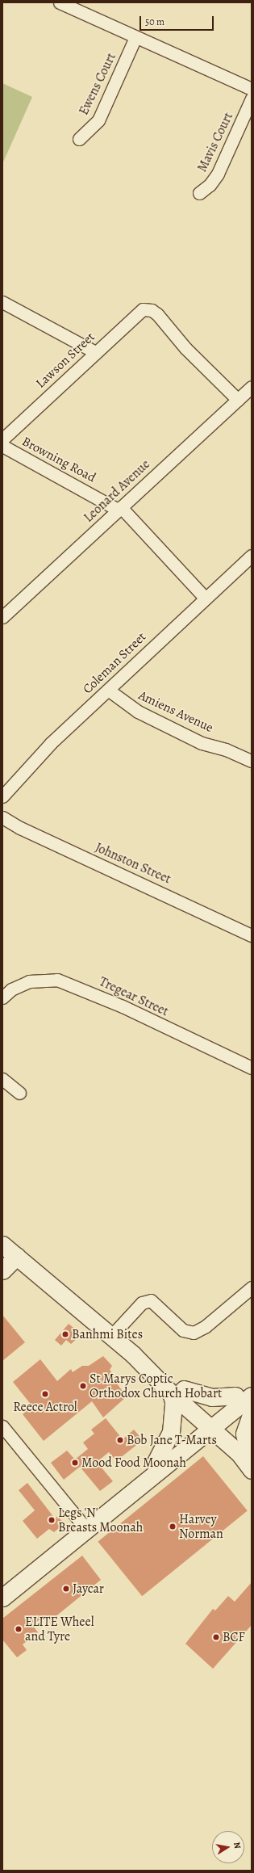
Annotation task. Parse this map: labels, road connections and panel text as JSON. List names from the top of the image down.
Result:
{
  "streets": {
    "street": [
      "Ewens Court",
      "Mavis Court",
      "Lawson Street",
      "Browning Road",
      "Leonard Avenue",
      "Coleman Street",
      "Amiens Avenue",
      "Johnston Street",
      "Tregear Street"
    ]
  },
  "crossings": [
    ["Lawson Street", "Leonard Avenue"],
    ["Browning Road", "Leonard Avenue"],
    ["Browning Road", "Coleman Street"],
    ["Coleman Street", "Amiens Avenue"]
  ],
  "places": [
    "Banhmi Bites",
    "St Marys Coptic Orthodox Church Hobart",
    "Reece Actrol",
    "Bob Jane T-Marts",
    "Mood Food Moonah",
    "Legs 'N' Breasts Moonah",
    "Harvey Norman",
    "Jaycar",
    "ELITE Wheel and Tyre",
    "BCF"
  ],
  "scale_bar": "50 m",
  "north": "right"
}
